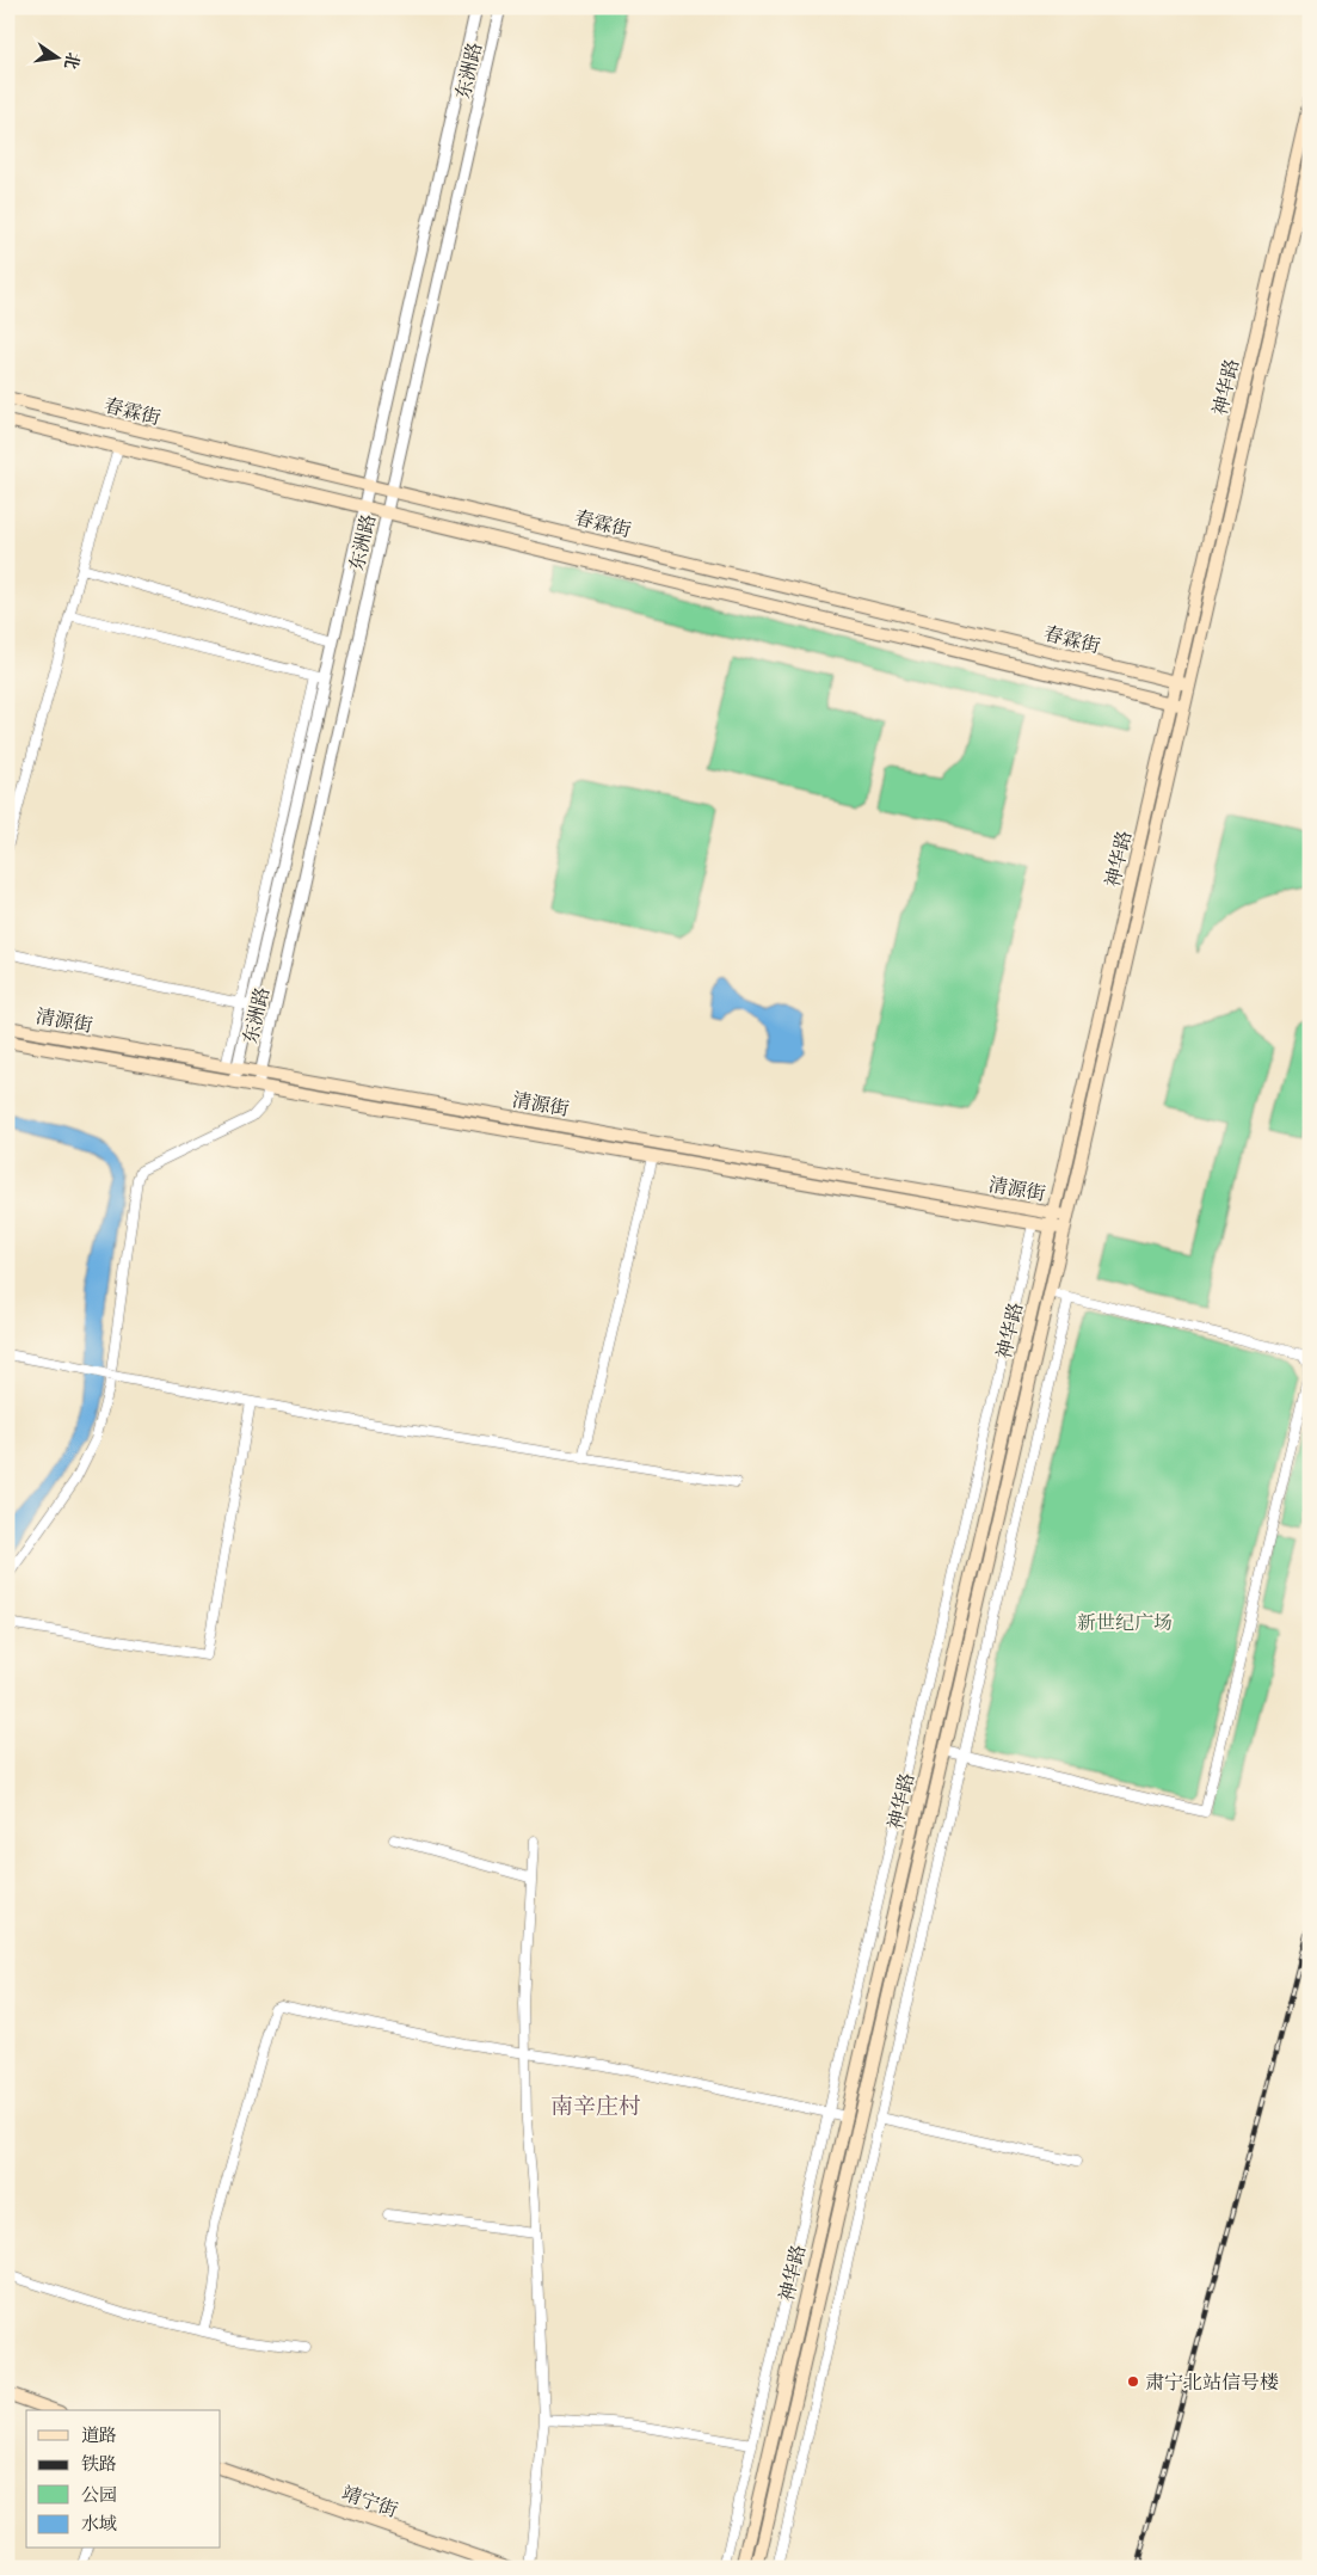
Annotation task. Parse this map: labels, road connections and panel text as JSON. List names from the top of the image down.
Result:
{
  "streets": {
    "main road": [
      "神华路",
      "春霖街",
      "清源街",
      "靖宁街"
    ],
    "street": ["东洲路"]
  },
  "crossings": [
    ["东洲路", "春霖街"],
    ["东洲路", "清源街"],
    ["神华路", "春霖街"],
    ["神华路", "清源街"]
  ],
  "districts": ["南辛庄村"],
  "parks": ["新世纪广场"],
  "places": ["肃宁北站信号楼"],
  "legend": [
    "道路",
    "铁路",
    "公园",
    "水域"
  ],
  "north": "right"
}
